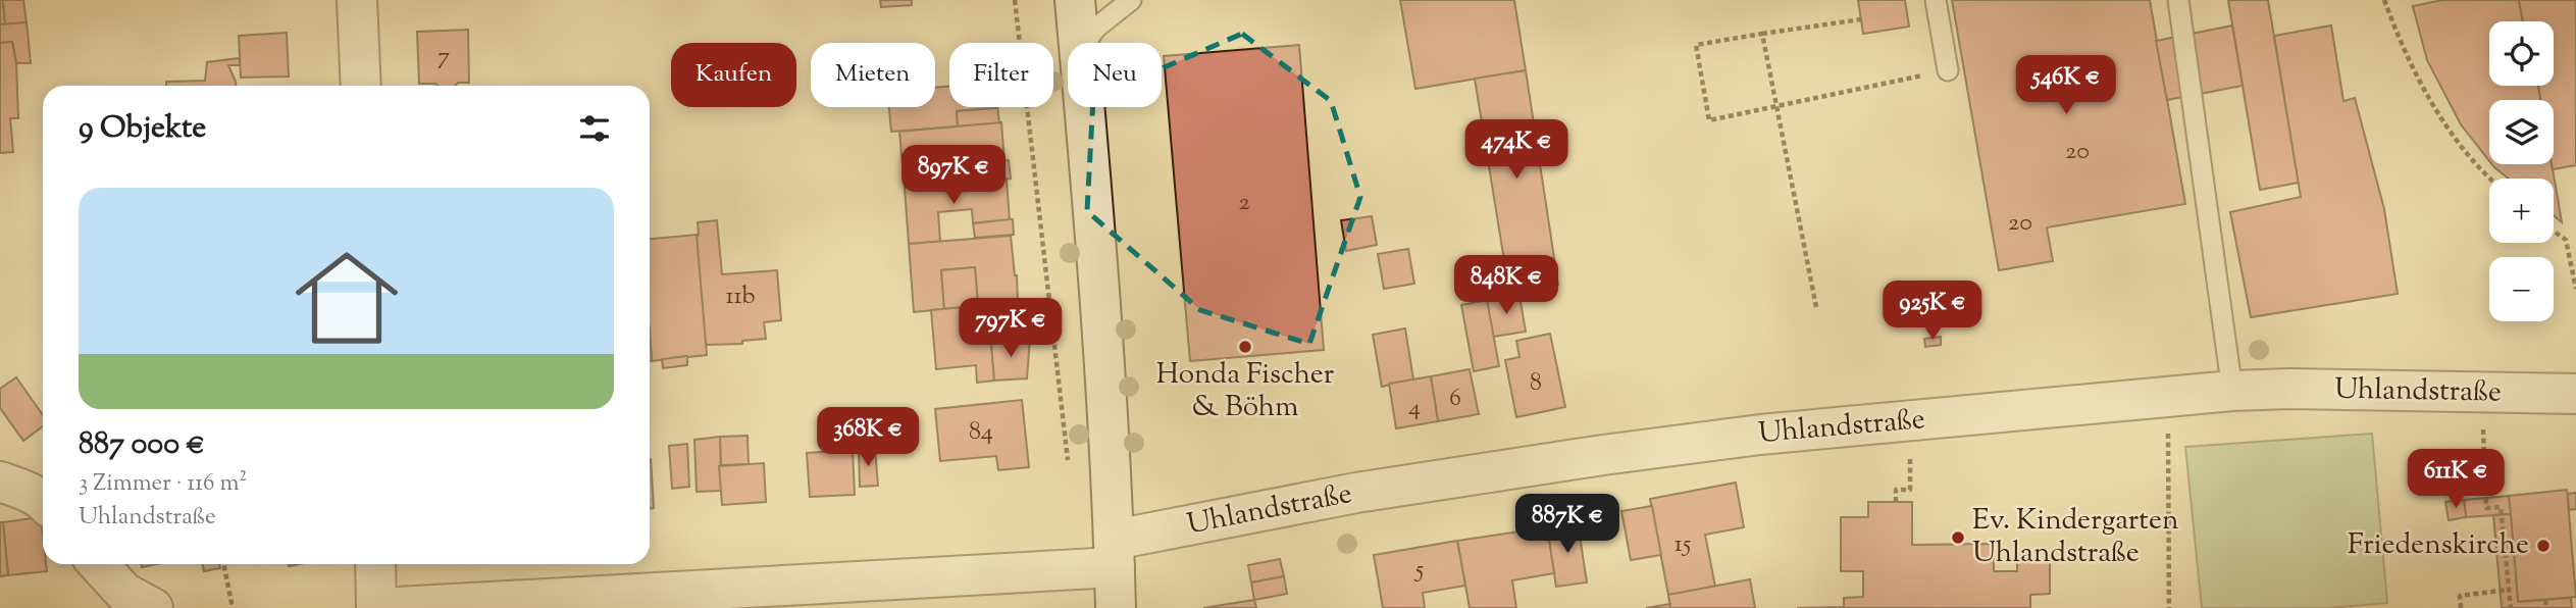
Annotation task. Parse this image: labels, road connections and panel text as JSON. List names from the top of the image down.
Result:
{
  "streets": {
    "street": ["Uhlandstraße"]
  },
  "places": ["Honda Fischer & Böhm", "Ev. Kindergarten Uhlandstraße", "Friedenskirche"],
  "house_numbers": [
    "7",
    "20",
    "2",
    "20",
    "11b",
    "8",
    "6",
    "4",
    "84",
    "15",
    "5"
  ],
  "page": {
    "map_buttons": ["+", "−"],
    "chip": [
      "Kaufen",
      "Mieten",
      "Filter",
      "Neu"
    ],
    "price": [
      "546K €",
      "474K €",
      "897K €",
      "848K €",
      "925K €",
      "797K €",
      "368K €",
      "611K €",
      "887K €"
    ],
    "heading": "9 Objekte",
    "list": [
      {
        "name": "887 000 €",
        "note": "3 Zimmer · 116 m² · Uhlandstraße"
      }
    ]
  }
}
